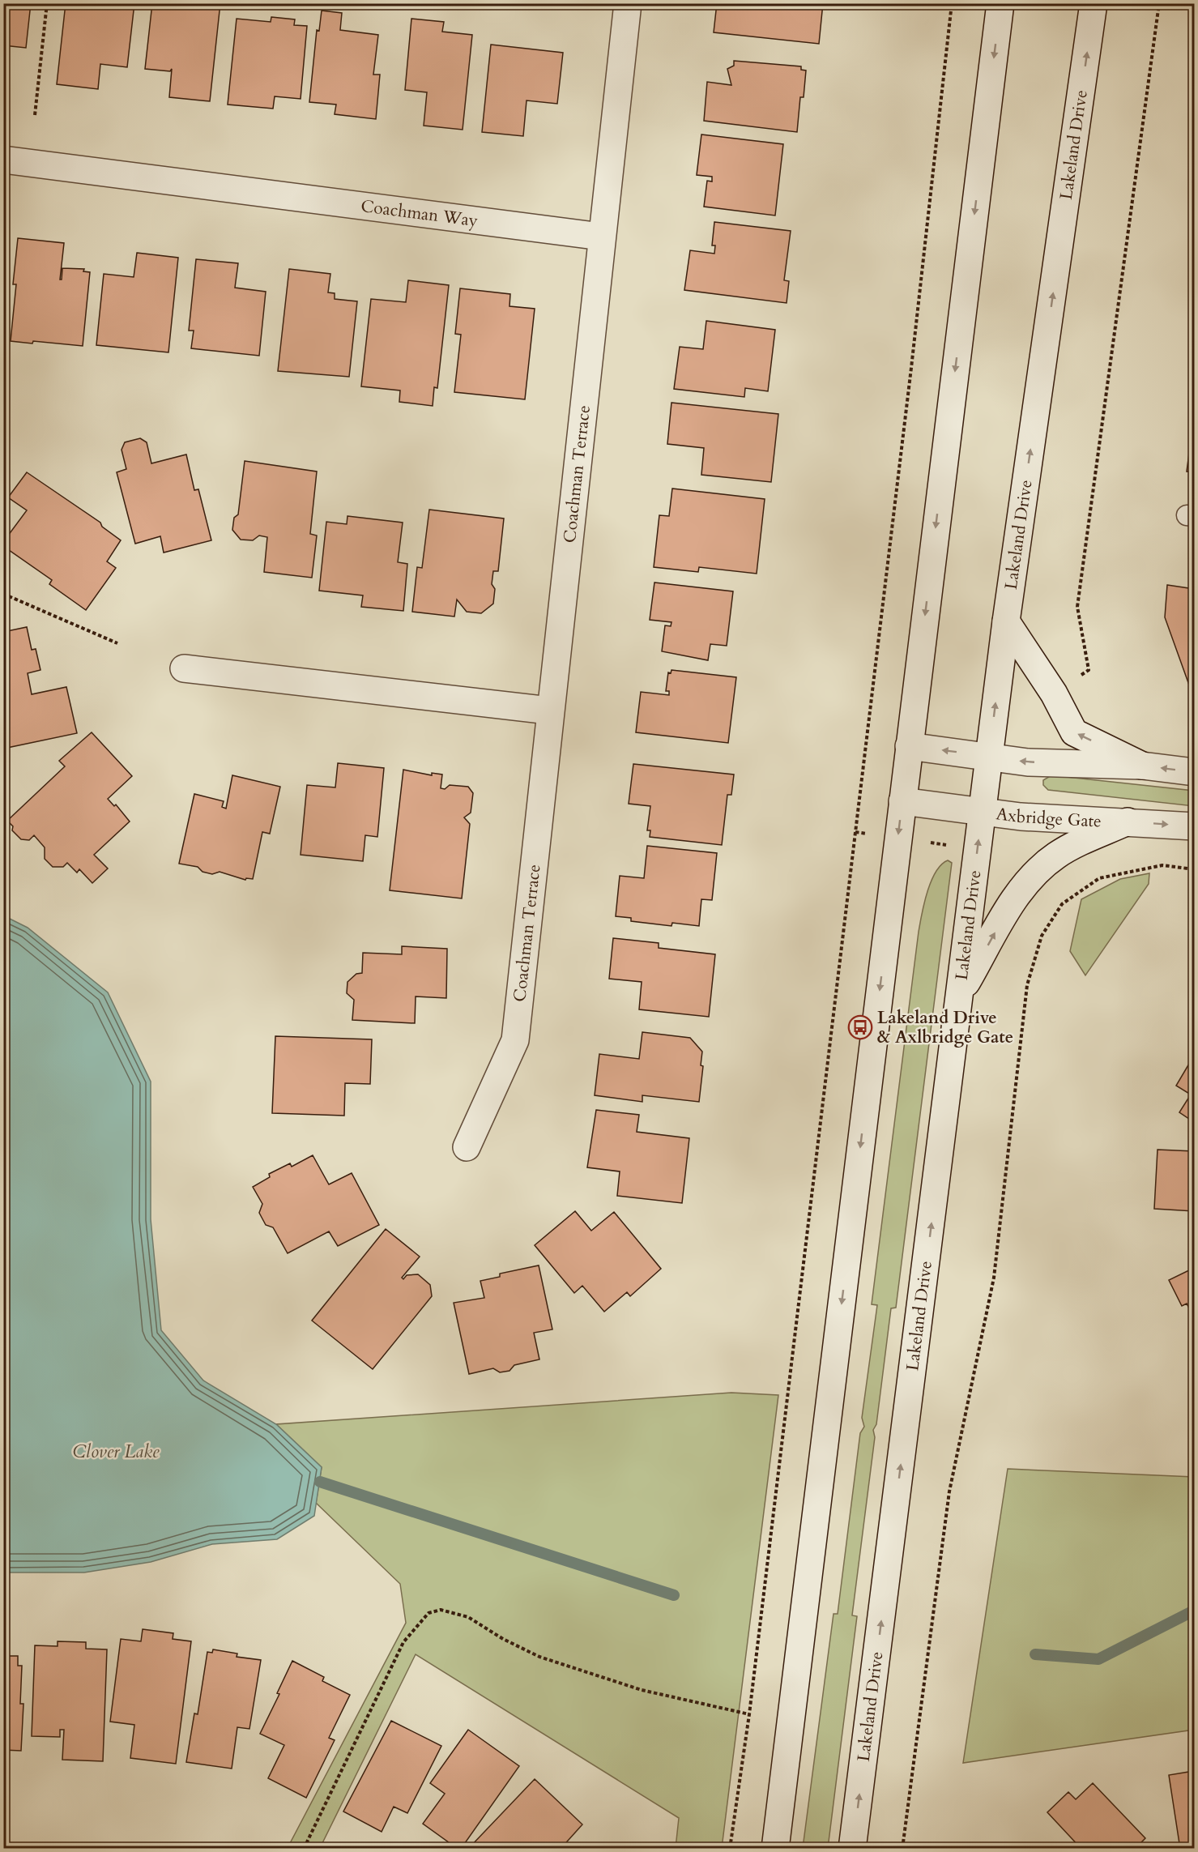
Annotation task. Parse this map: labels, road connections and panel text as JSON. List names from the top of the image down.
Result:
{
  "streets": {
    "main road": [
      "Lakeland Drive",
      "Coachman Way",
      "Coachman Terrace",
      "Axbridge Gate"
    ]
  },
  "crossings": [
    ["Lakeland Drive", "Axbridge Gate"],
    ["Coachman Way", "Coachman Terrace"]
  ],
  "water": ["Clover Lake"],
  "places": {
    "bus stop": ["Lakeland Drive & Axlbridge Gate"]
  }
}
